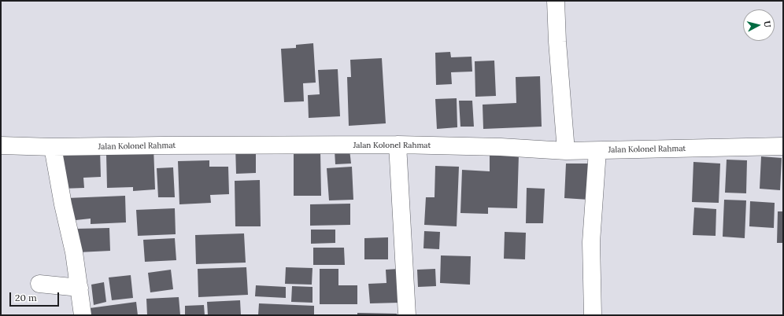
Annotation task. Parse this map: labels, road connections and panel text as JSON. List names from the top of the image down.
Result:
{
  "streets": {
    "street": ["Jalan Kolonel Rahmat"]
  },
  "scale_bar": "20 m",
  "north": "right"
}
